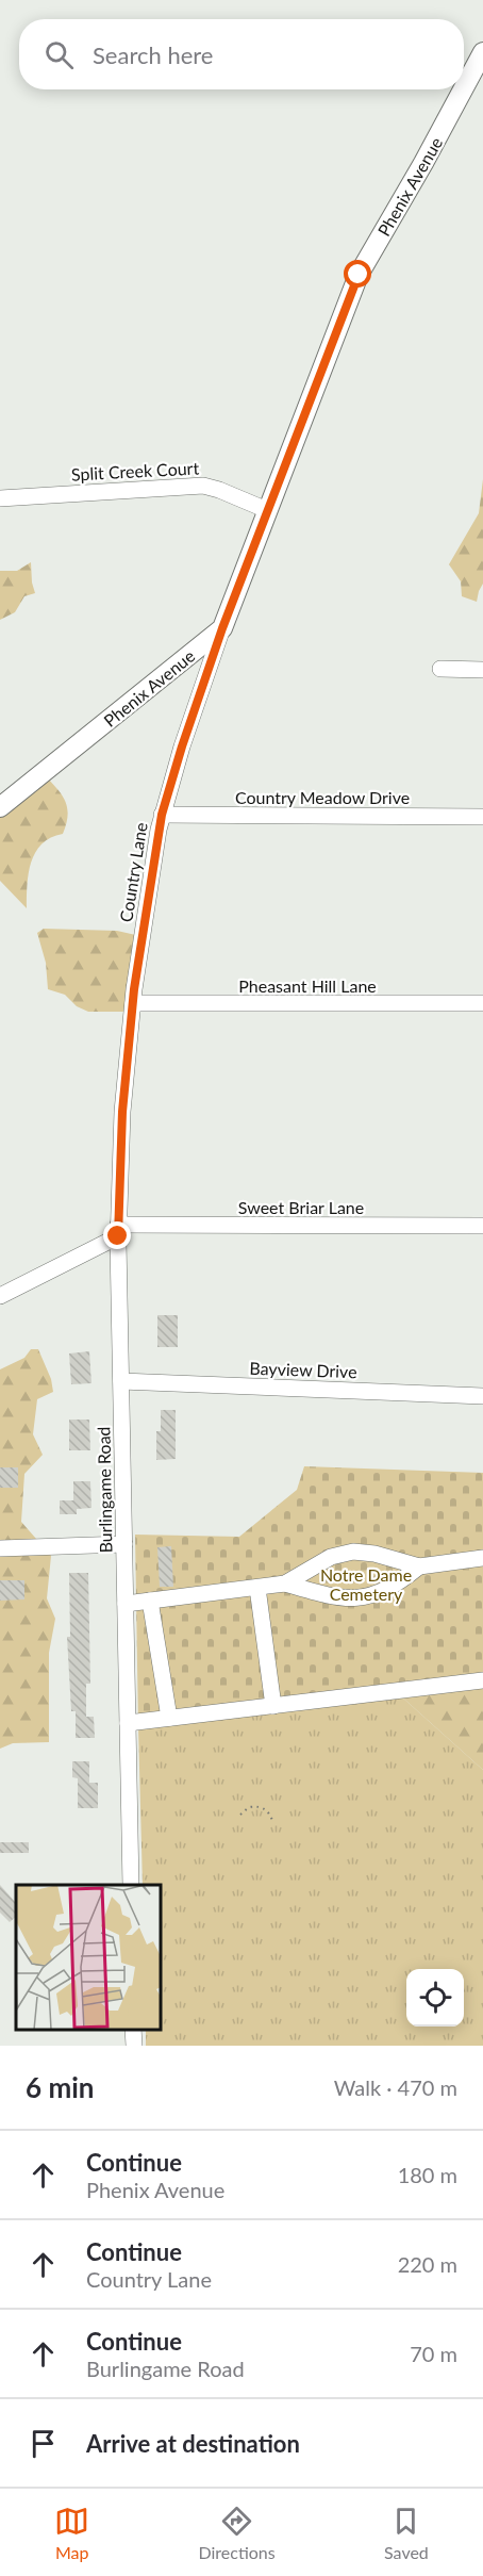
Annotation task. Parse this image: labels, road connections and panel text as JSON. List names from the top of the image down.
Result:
{
  "streets": {
    "main road": ["Phenix Avenue"],
    "street": [
      "Split Creek Court",
      "Country Meadow Drive",
      "Country Lane",
      "Pheasant Hill Lane",
      "Sweet Briar Lane",
      "Bayview Drive",
      "Burlingame Road"
    ]
  },
  "crossings": [
    ["Phenix Avenue", "Split Creek Court"],
    ["Phenix Avenue", "Country Lane"],
    ["Country Meadow Drive", "Country Lane"],
    ["Country Lane", "Pheasant Hill Lane"],
    ["Country Lane", "Burlingame Road"],
    ["Sweet Briar Lane", "Burlingame Road"],
    ["Bayview Drive", "Burlingame Road"]
  ],
  "parks": ["Notre Dame Cemetery"],
  "page": {
    "search": "Search here",
    "heading": ["6 min", "Walk · 470 m"],
    "list": [
      ["Continue", "Phenix Avenue", "180 m"],
      ["Continue", "Country Lane", "220 m"],
      ["Continue", "Burlingame Road", "70 m"],
      "Arrive at destination"
    ],
    "nav": ["Map", "Directions", "Saved"]
  }
}
